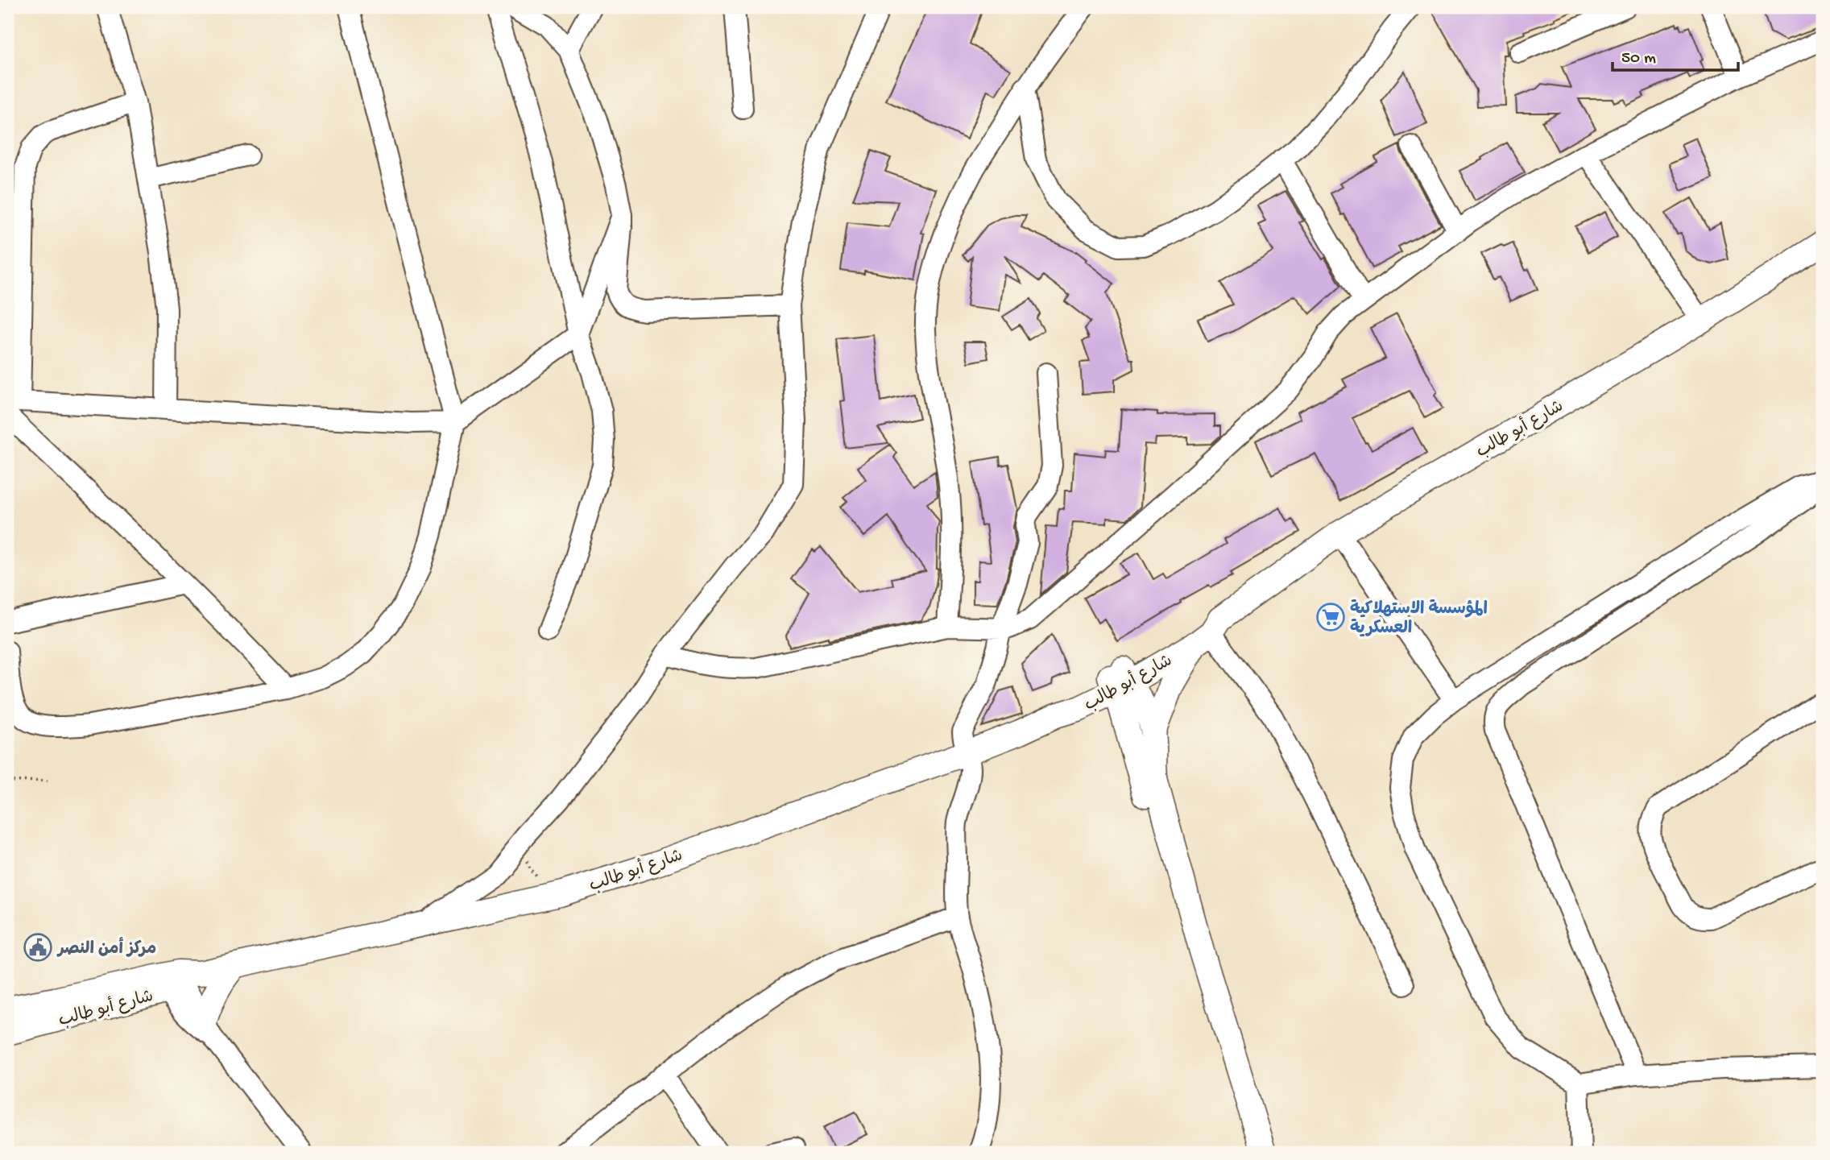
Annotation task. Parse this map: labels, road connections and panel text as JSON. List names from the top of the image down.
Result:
{
  "streets": {
    "street": ["شارع أبو طالب"]
  },
  "places": {
    "supermarket": ["المؤسسة الاستهلاكية العسكرية"],
    "public building": ["مركز أمن النصر"]
  },
  "scale_bar": "50 m"
}
